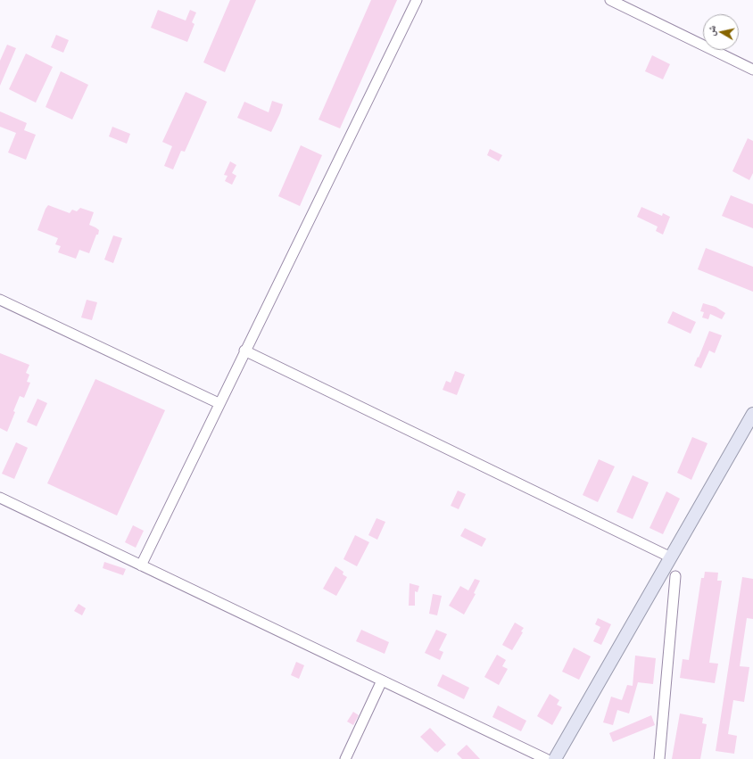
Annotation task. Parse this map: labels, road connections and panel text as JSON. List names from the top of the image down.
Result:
{
  "north": "left"
}
